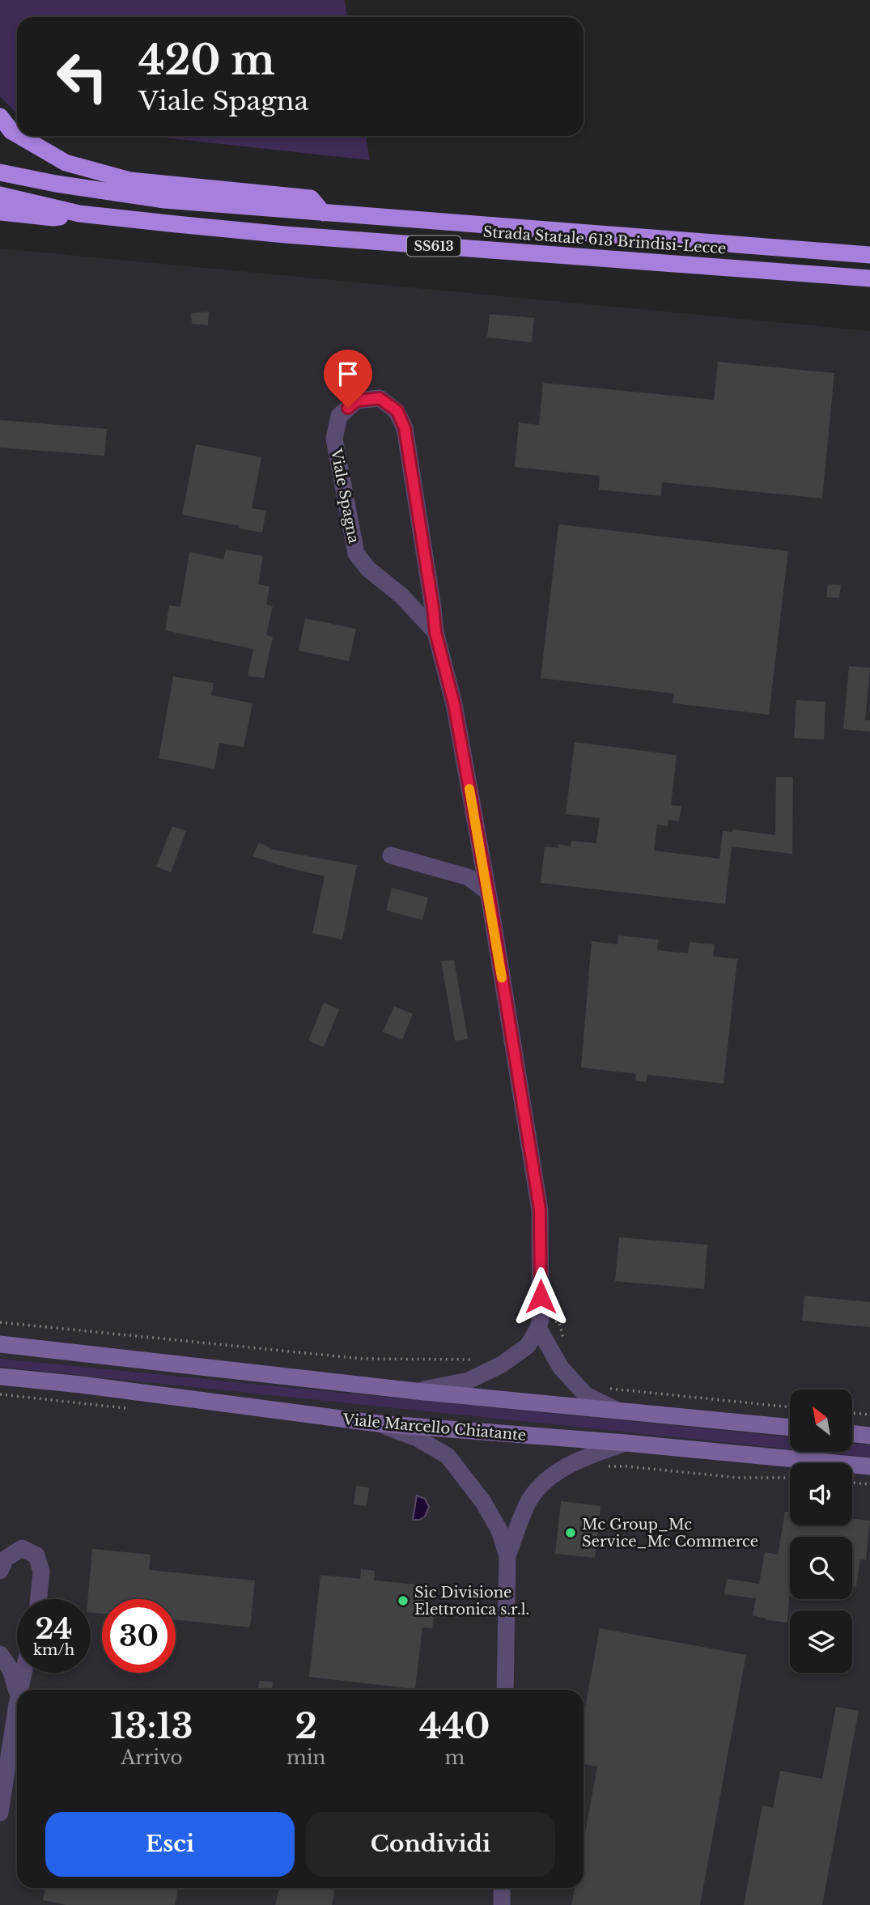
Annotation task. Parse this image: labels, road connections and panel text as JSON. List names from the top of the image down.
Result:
{
  "streets": {
    "highway": ["Strada Statale 613 Brindisi-Lecce", "SS613"],
    "street": ["Viale Spagna", "Viale Marcello Chiatante"]
  },
  "places": ["Mc Group_Mc Service_Mc Commerce", "Sic Divisione Elettronica s.r.l."],
  "north": "top left",
  "page": {
    "turn": ["420 m", "Viale Spagna"],
    "speed": "24 km/h",
    "limit": "30",
    "eta": [
      "13:13",
      "Arrivo",
      "2",
      "min",
      "440",
      "m"
    ],
    "buttons": ["Esci", "Condividi"]
  }
}
